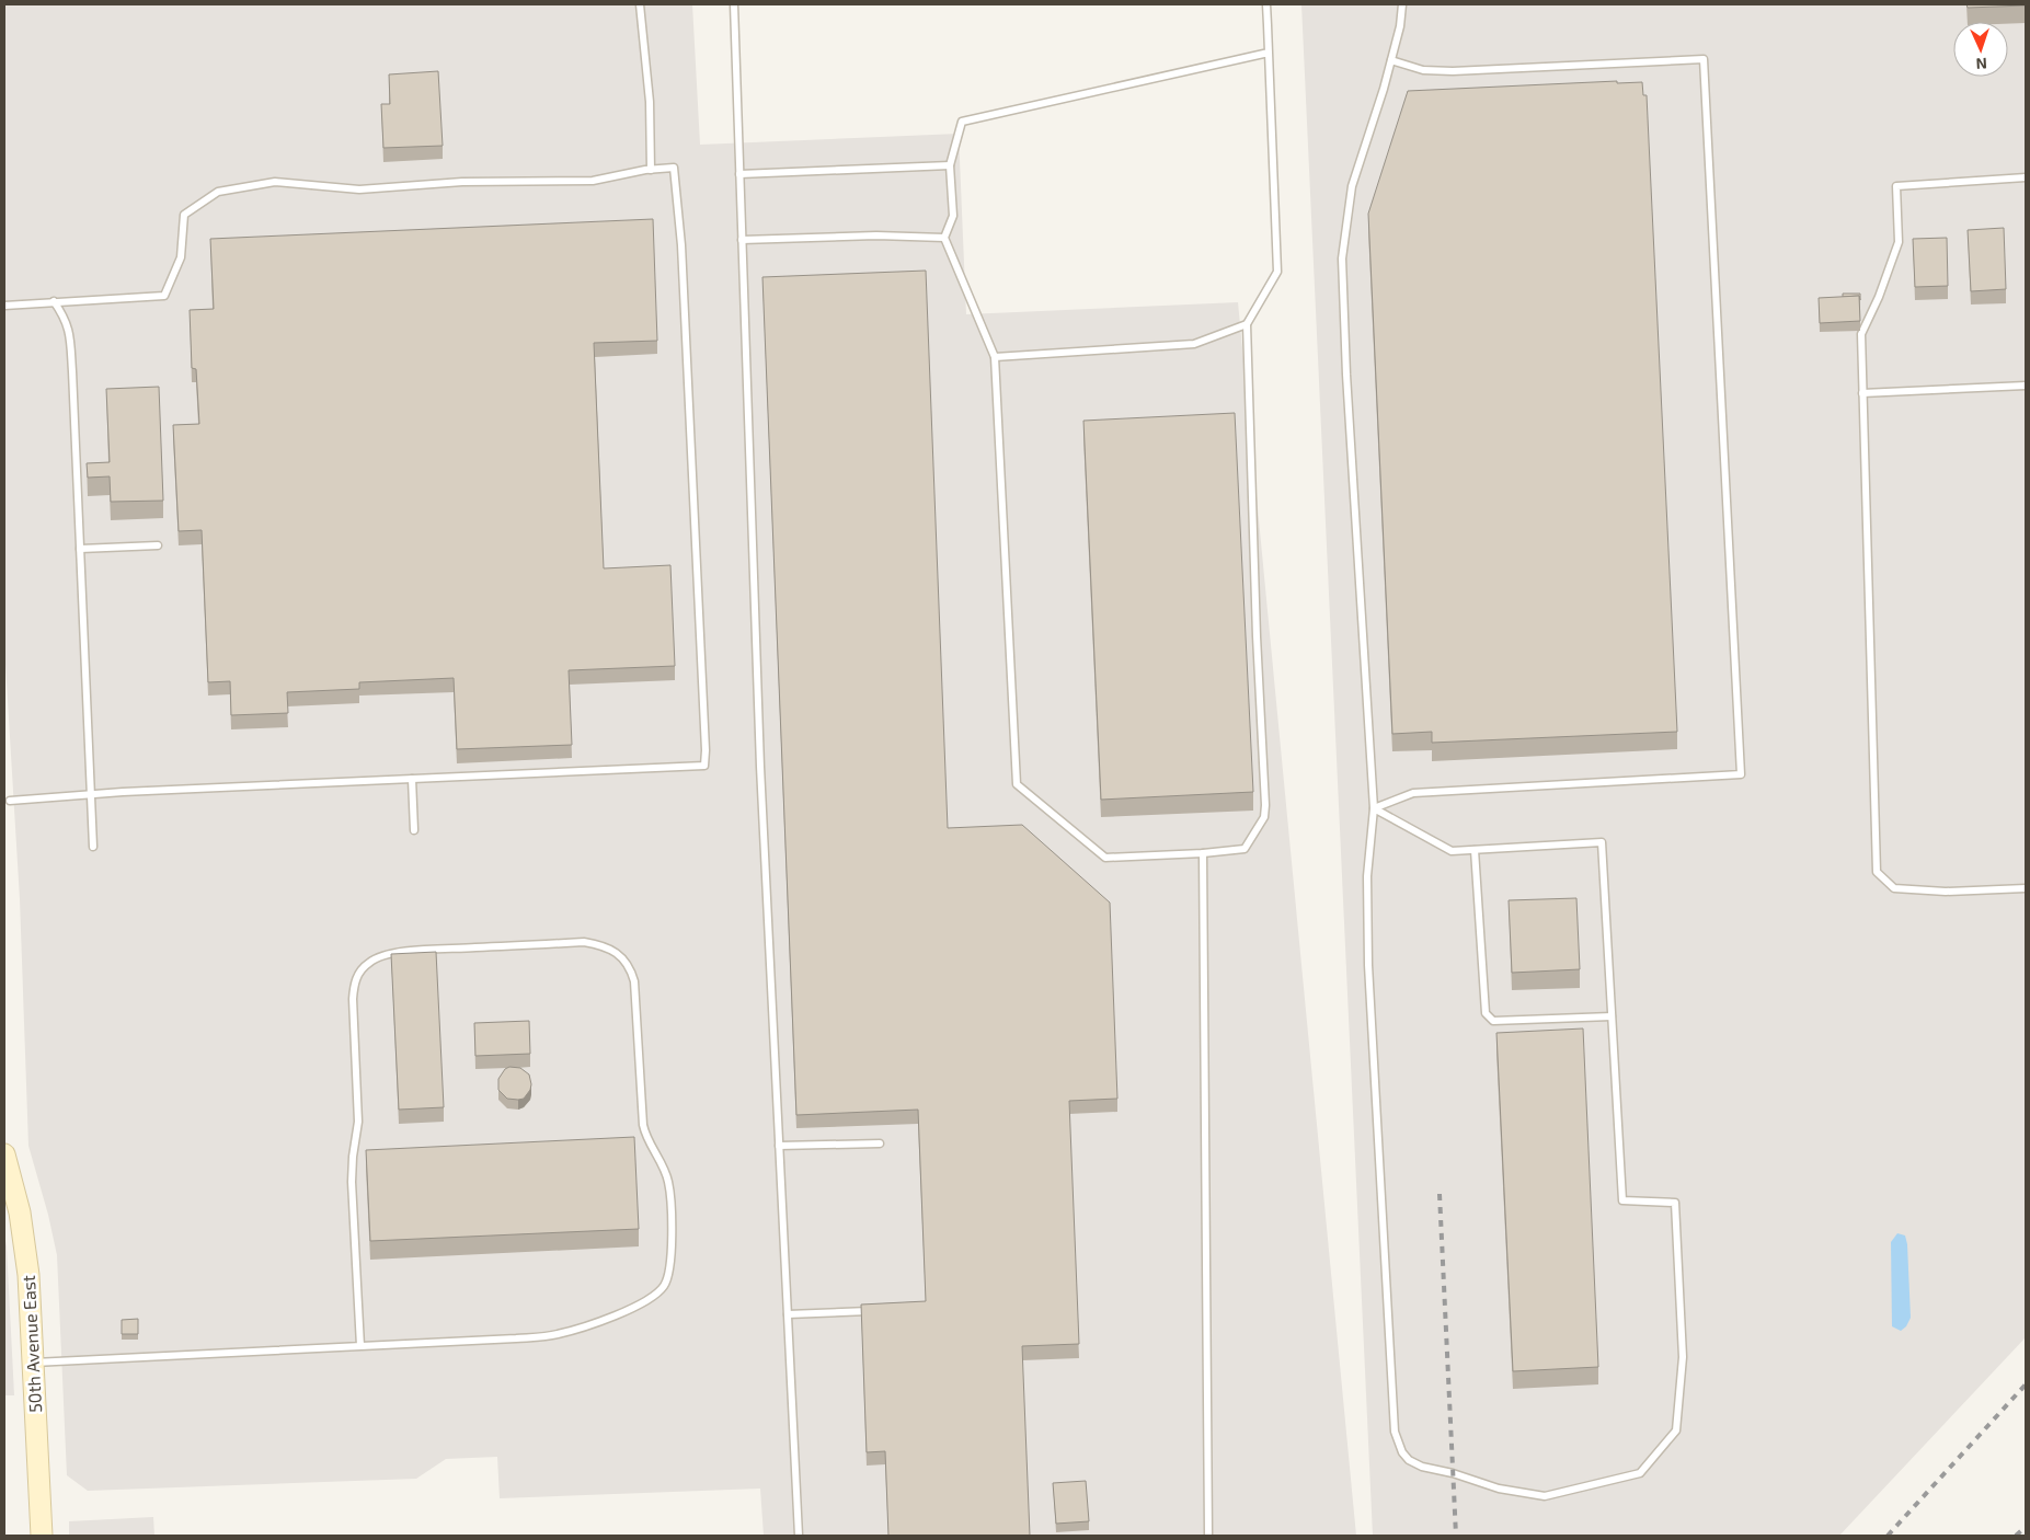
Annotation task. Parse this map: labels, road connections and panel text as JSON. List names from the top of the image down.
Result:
{
  "streets": {
    "street": ["50th Avenue East"]
  },
  "north": "bottom"
}
